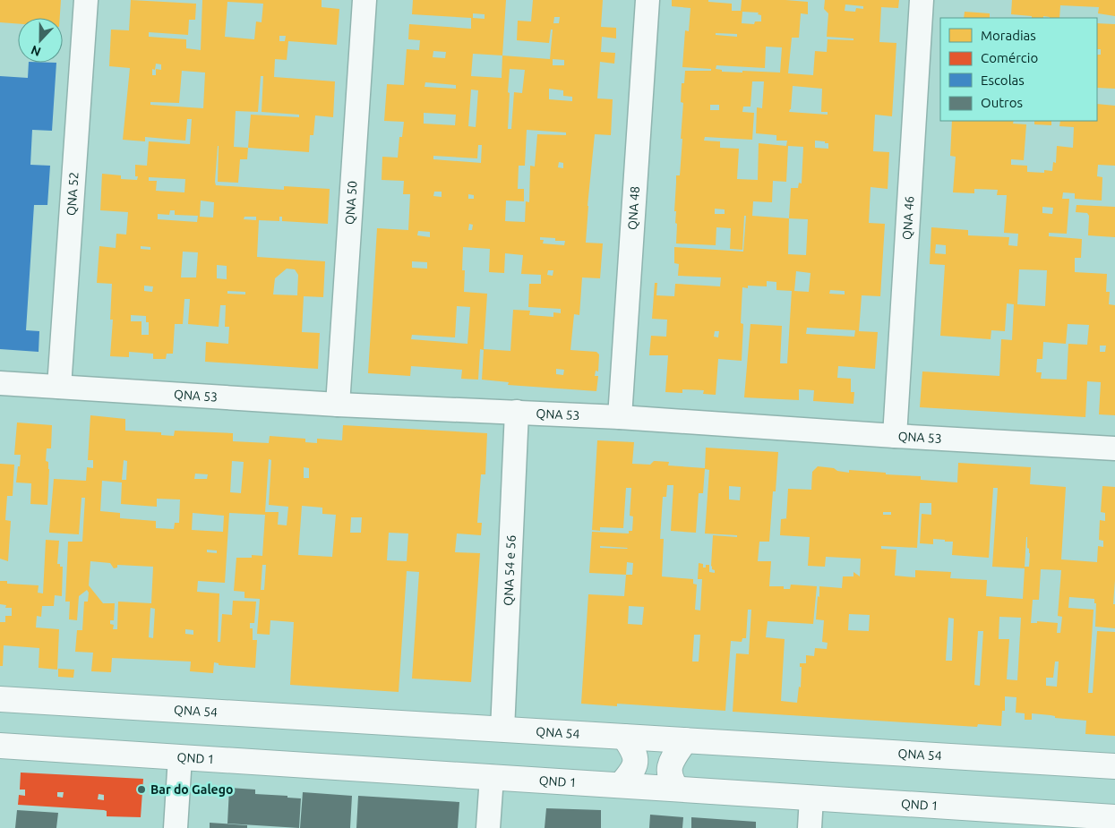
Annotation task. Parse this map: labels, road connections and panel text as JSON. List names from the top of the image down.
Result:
{
  "streets": {
    "main road": ["QNA 54", "QND 1"],
    "street": [
      "QNA 52",
      "QNA 50",
      "QNA 48",
      "QNA 46",
      "QNA 53",
      "QNA 54 e 56"
    ]
  },
  "crossings": [
    ["QNA 52", "QNA 53"],
    ["QNA 50", "QNA 53"],
    ["QNA 48", "QNA 53"],
    ["QNA 46", "QNA 53"],
    ["QNA 53", "QNA 54 e 56"],
    ["QNA 54 e 56", "QNA 54"]
  ],
  "places": ["Bar do Galego"],
  "legend": [
    "Moradias",
    "Comércio",
    "Escolas",
    "Outros"
  ],
  "north": "bottom"
}
